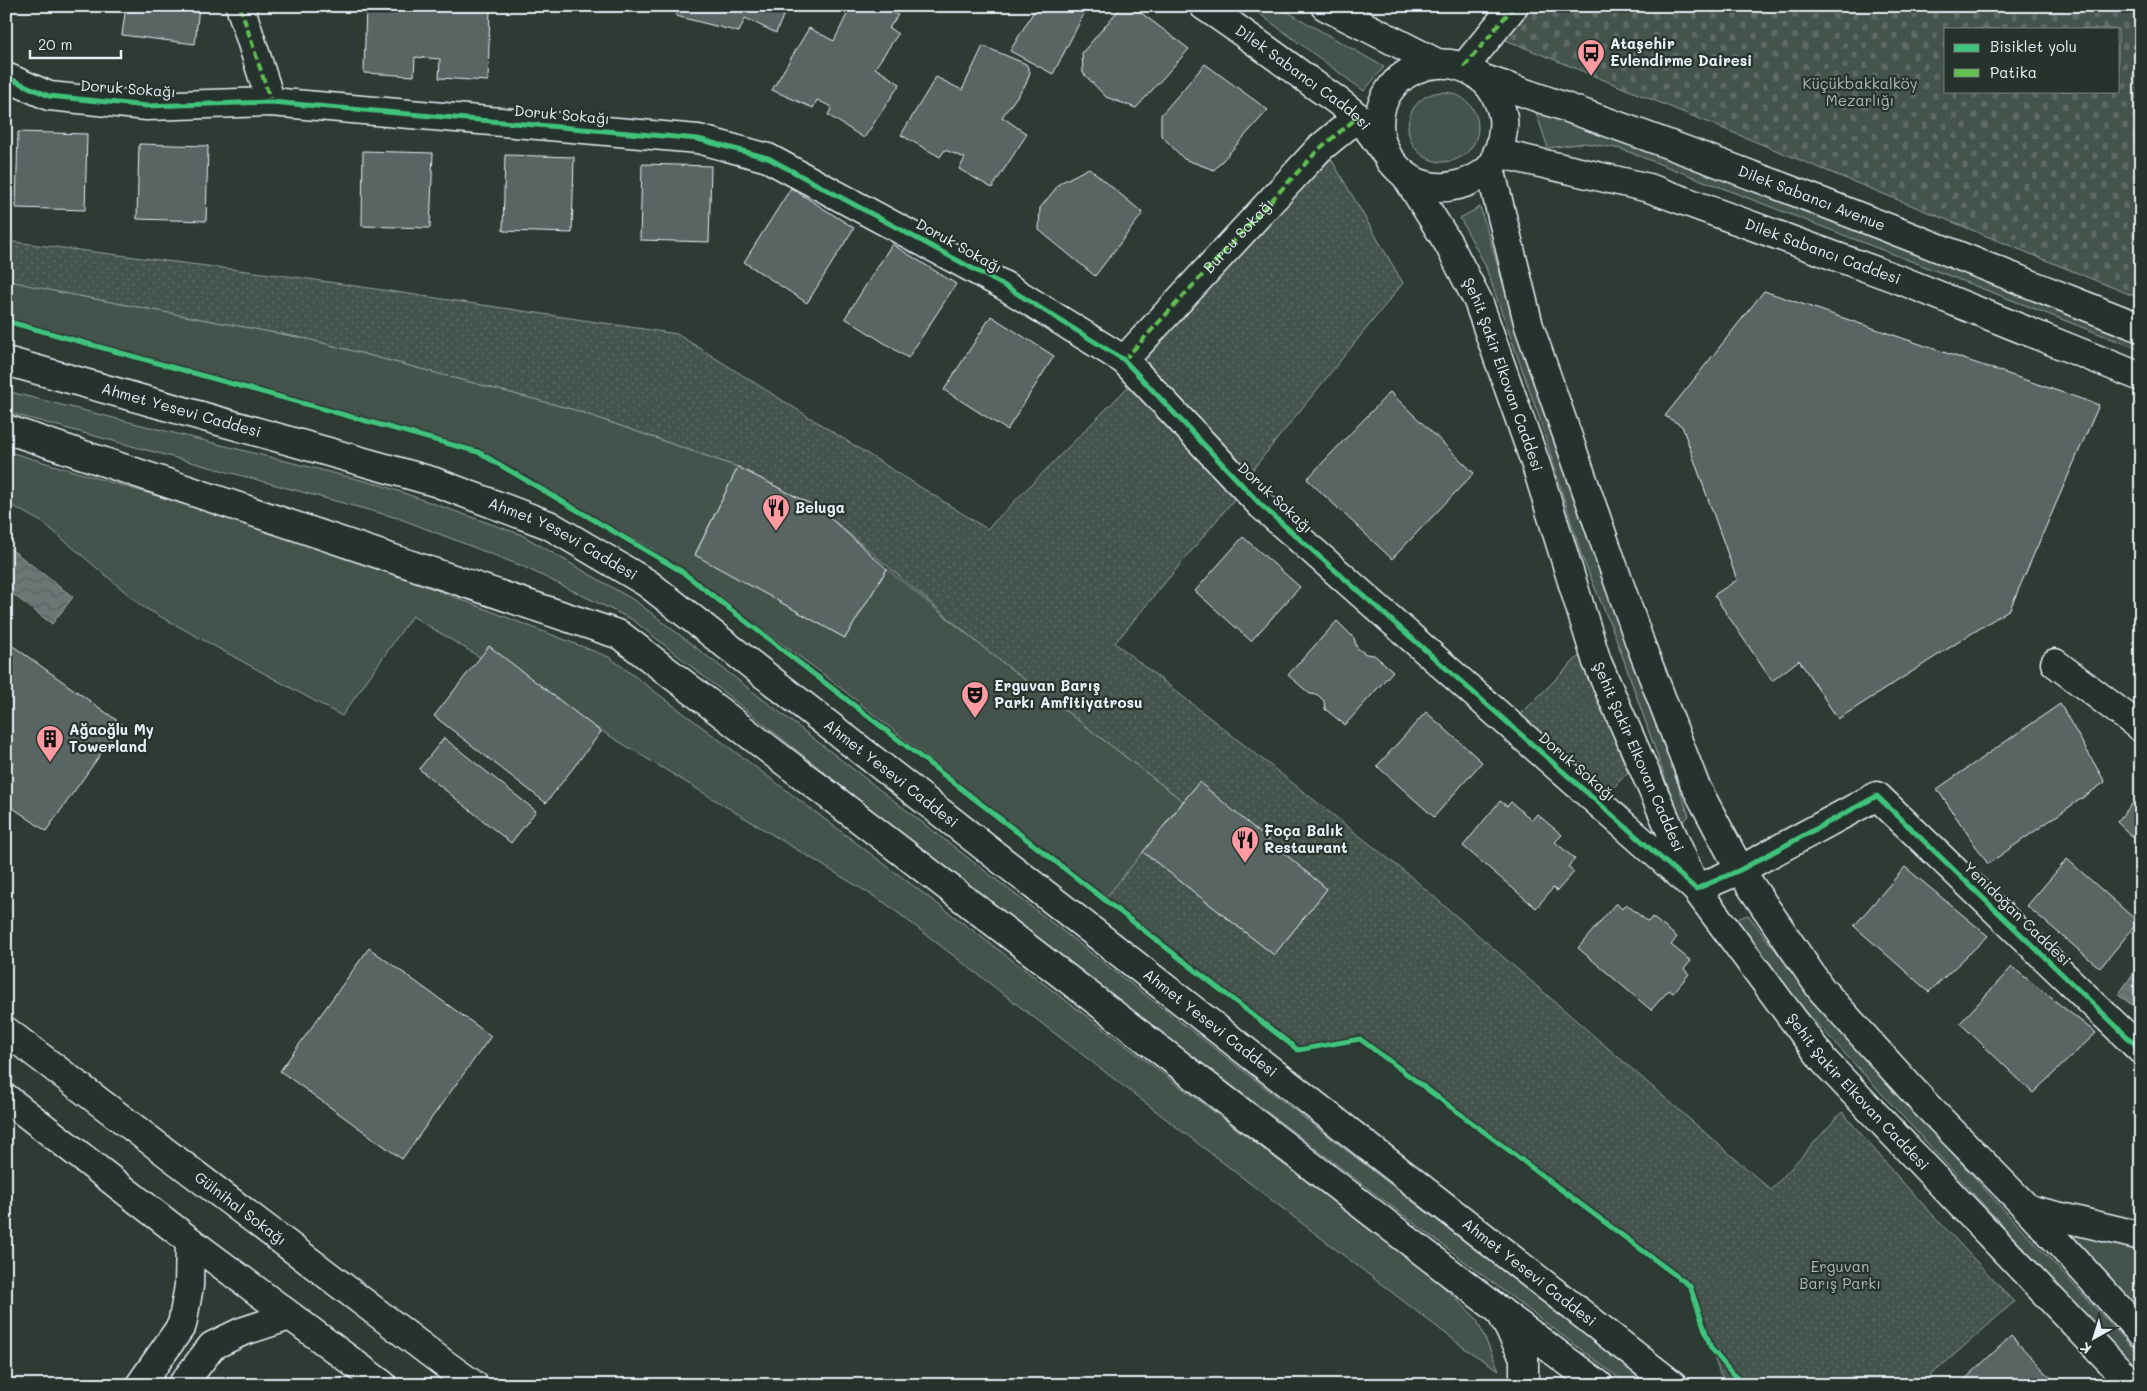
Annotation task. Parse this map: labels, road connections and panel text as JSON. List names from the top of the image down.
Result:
{
  "streets": {
    "street": [
      "Dilek Sabancı Caddesi",
      "Doruk Sokağı",
      "Dilek Sabancı Avenue",
      "Burcu Sokağı",
      "Şehit Şakir Elkovan Caddesi",
      "Ahmet Yesevi Caddesi",
      "Yenidoğan Caddesi",
      "Gülnihal Sokağı"
    ]
  },
  "crossings": [
    ["Dilek Sabancı Caddesi", "Dilek Sabancı Avenue"],
    ["Dilek Sabancı Caddesi", "Burcu Sokağı"],
    ["Dilek Sabancı Caddesi", "Şehit Şakir Elkovan Caddesi"],
    ["Doruk Sokağı", "Burcu Sokağı"],
    ["Doruk Sokağı", "Şehit Şakir Elkovan Caddesi"],
    ["Dilek Sabancı Avenue", "Şehit Şakir Elkovan Caddesi"]
  ],
  "parks": ["Küçükbakkalköy Mezarlığı", "Erguvan Barış Parkı"],
  "places": {
    "bus stop": ["Ataşehir Evlendirme Dairesi"],
    "restaurant": ["Beluga", "Foça Balık Restaurant"],
    "theatre": ["Erguvan Barış Parkı Amfitiyatrosu"],
    "building": ["Ağaoğlu My Towerland"]
  },
  "legend": ["Bisiklet yolu", "Patika"],
  "scale_bar": "20 m",
  "north": "bottom left"
}
